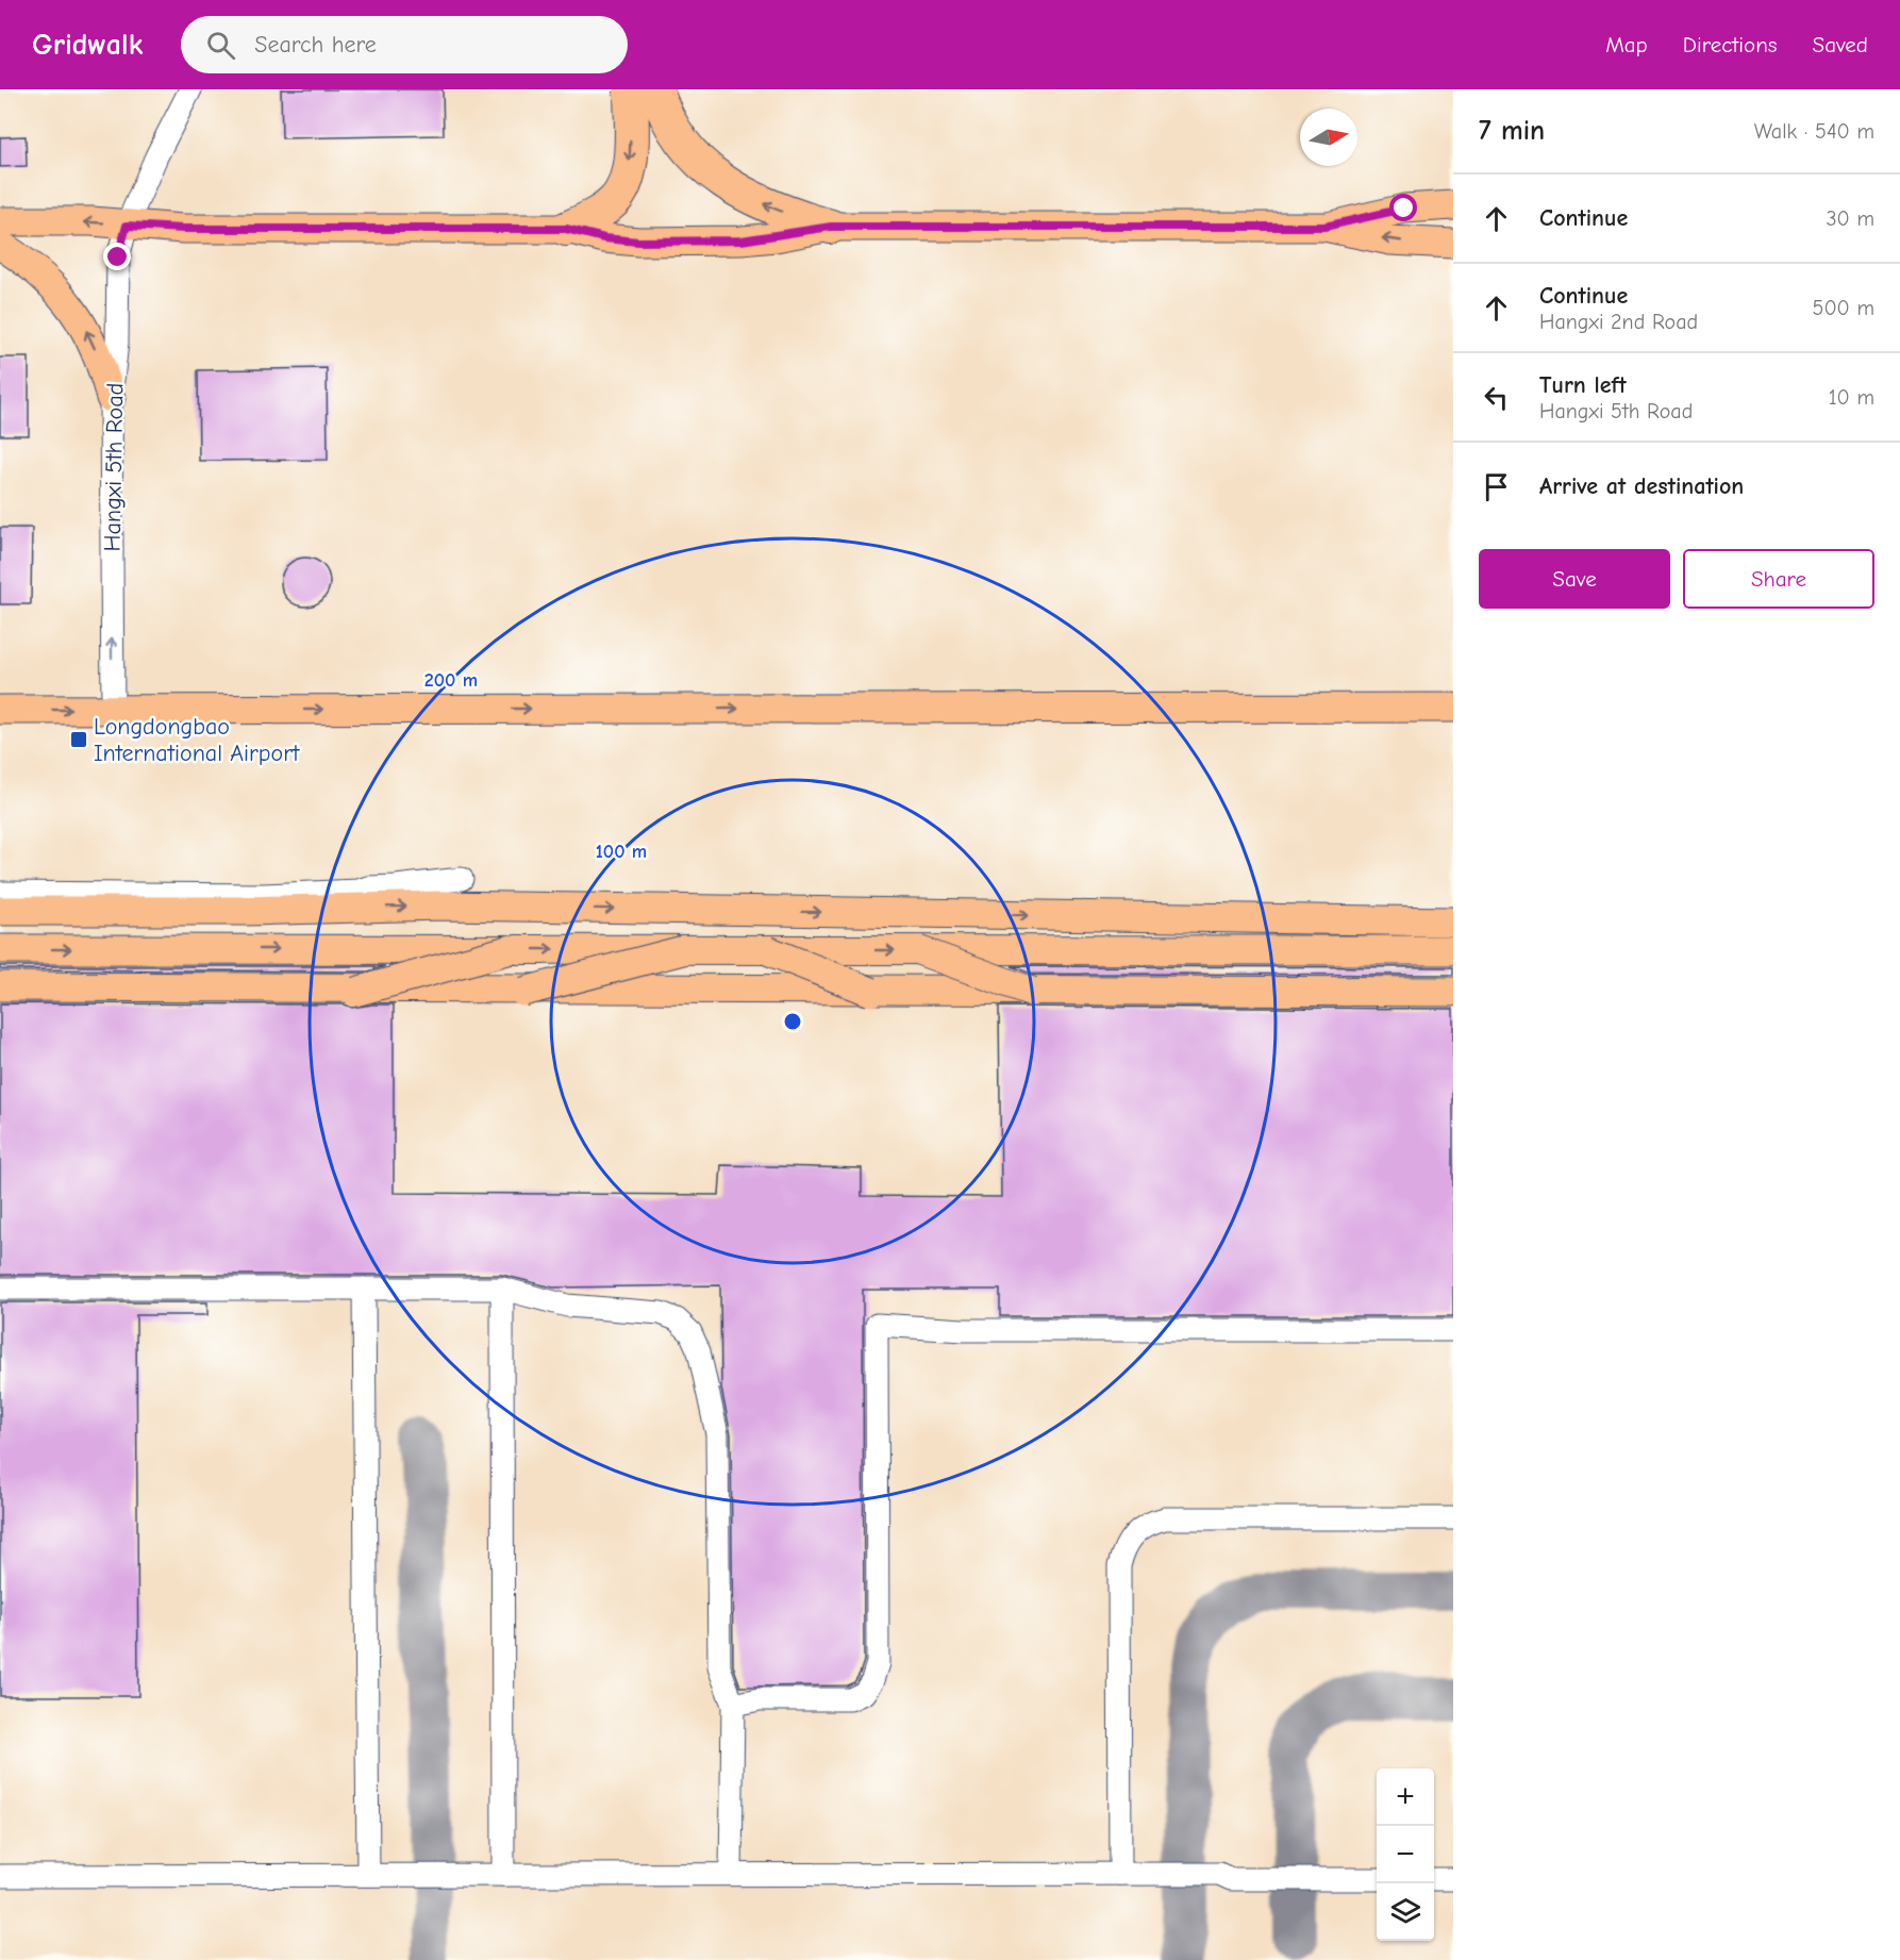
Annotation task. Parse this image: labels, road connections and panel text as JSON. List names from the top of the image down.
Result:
{
  "streets": {
    "street": ["Hangxi 5th Road"]
  },
  "one_way": ["Hangxi 5th Road"],
  "places": {
    "transit": ["Longdongbao International Airport"]
  },
  "north": "right",
  "page": {
    "header": "Gridwalk",
    "search": "Search here",
    "nav": ["Map", "Directions", "Saved"],
    "heading": ["7 min", "Walk · 540 m"],
    "list": [
      ["Continue", "30 m"],
      ["Continue", "Hangxi 2nd Road", "500 m"],
      ["Turn left", "Hangxi 5th Road", "10 m"],
      "Arrive at destination"
    ],
    "buttons": ["Save", "Share"],
    "map_buttons": ["+", "−"]
  },
  "rings": ["200 m", "100 m"]
}
